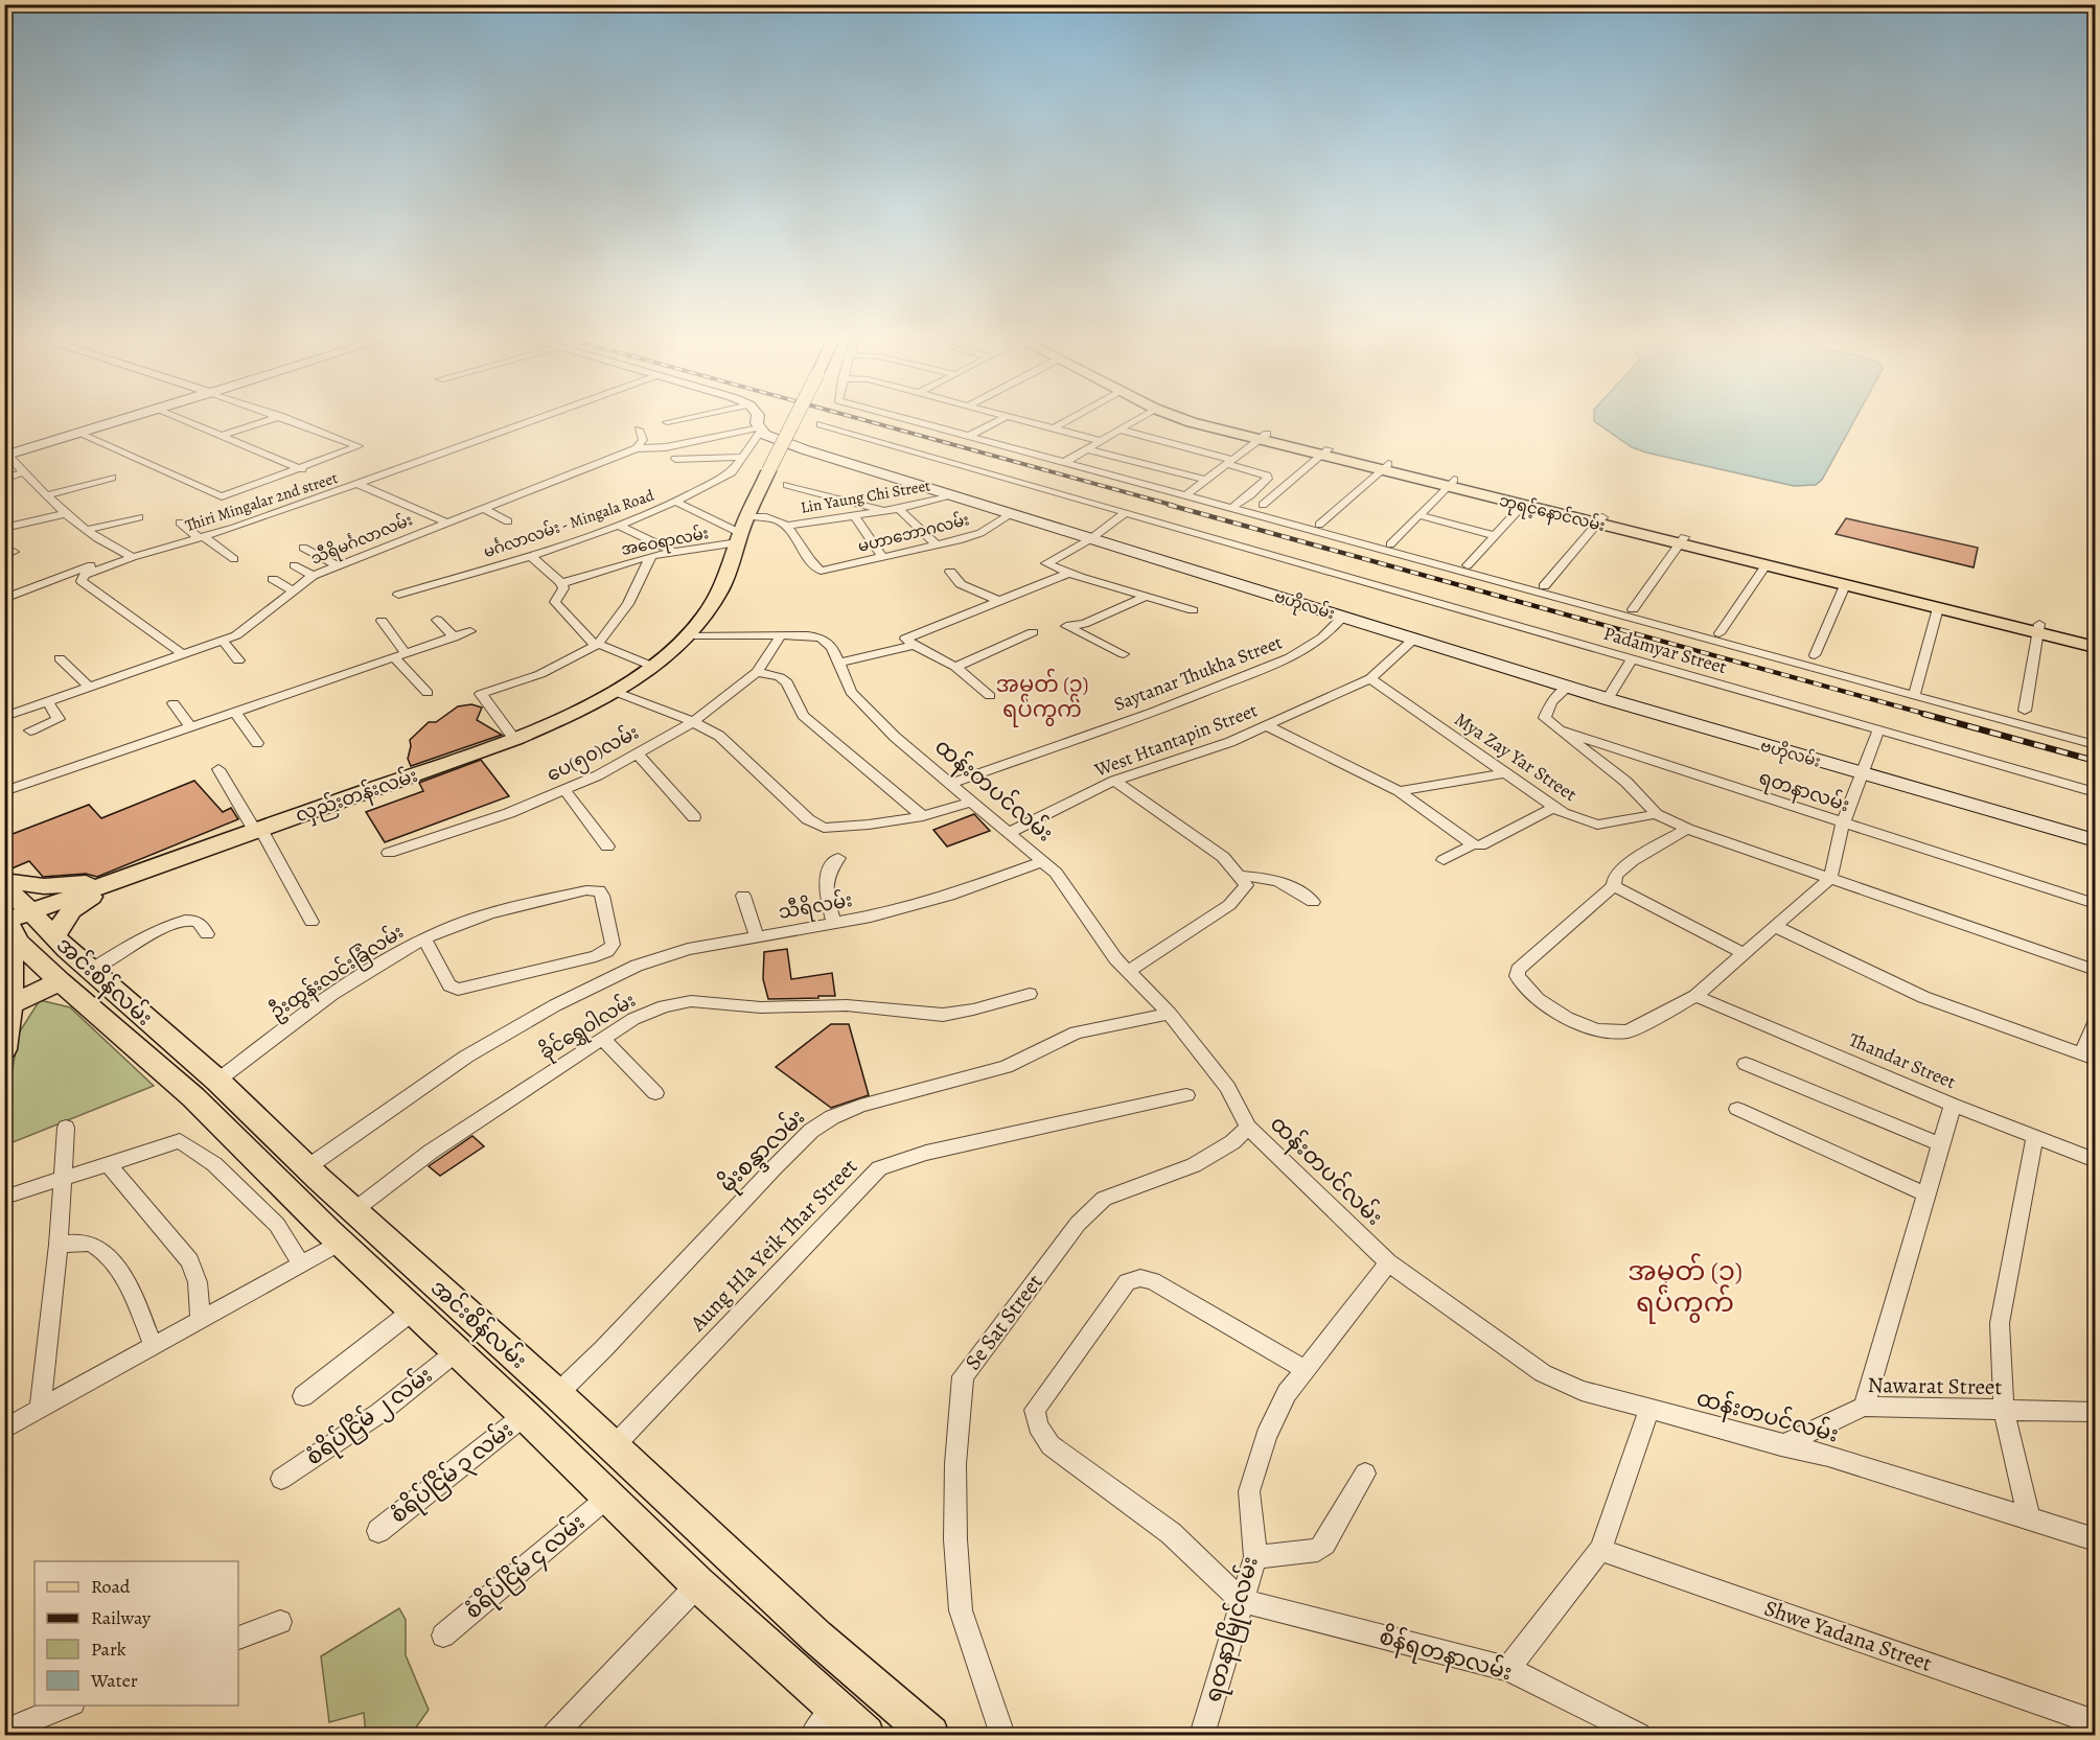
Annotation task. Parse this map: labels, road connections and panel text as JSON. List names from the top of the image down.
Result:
{
  "streets": {
    "main road": [
      "ဘုရင့်နောင်လမ်း",
      "ဗဟိုလမ်း",
      "လှည်းတန်းလမ်း",
      "အင်းစိန်လမ်း"
    ],
    "street": [
      "Lin Yaung Chi Street",
      "Thiri Mingalar 2nd street",
      "မင်္ဂလာလမ်း - Mingala Road",
      "မဟာဘောဂလမ်း",
      "သီရိမင်္ဂလာလမ်း",
      "အဝေရာလမ်း",
      "Padamyar Street",
      "Saytanar Thukha Street",
      "West Htantapin Street",
      "ပေ(၅၀)လမ်း",
      "Mya Zay Yar Street",
      "ထန်းတပင်လမ်း",
      "ရတနာလမ်း",
      "သီရိလမ်း",
      "ဦးထွန်းလင်းခြံလမ်း",
      "ခိုင်ရွှေဝါလမ်း",
      "Thandar Street",
      "မိုးစန္ဒာလမ်း",
      "Aung Hla Yeik Thar Street",
      "Se Sat Street",
      "Nawarat Street",
      "စံရိပ်ငြိမ် ၂ လမ်း",
      "စံရိပ်ငြိမ် ၃ လမ်း",
      "စံရိပ်ငြိမ် ၄ လမ်း",
      "ရတနာမြိုင်လမ်း",
      "Shwe Yadana Street",
      "စိန်ရတနာလမ်း"
    ]
  },
  "crossings": [
    ["Lin Yaung Chi Street", "မဟာဘောဂလမ်း"],
    ["Lin Yaung Chi Street", "ဗဟိုလမ်း"],
    ["မင်္ဂလာလမ်း - Mingala Road", "သီရိမင်္ဂလာလမ်း"],
    ["မင်္ဂလာလမ်း - Mingala Road", "ဗဟိုလမ်း"],
    ["မဟာဘောဂလမ်း", "ဗဟိုလမ်း"],
    ["သီရိမင်္ဂလာလမ်း", "ဗဟိုလမ်း"],
    ["အဝေရာလမ်း", "လှည်းတန်းလမ်း"],
    ["ဗဟိုလမ်း", "Saytanar Thukha Street"],
    ["ဗဟိုလမ်း", "West Htantapin Street"],
    ["Saytanar Thukha Street", "ထန်းတပင်လမ်း"],
    ["West Htantapin Street", "Mya Zay Yar Street"],
    ["West Htantapin Street", "ထန်းတပင်လမ်း"],
    ["ပေ(၅၀)လမ်း", "ထန်းတပင်လမ်း"],
    ["ထန်းတပင်လမ်း", "လှည်းတန်းလမ်း"],
    ["ထန်းတပင်လမ်း", "သီရိလမ်း"],
    ["ထန်းတပင်လမ်း", "မိုးစန္ဒာလမ်း"],
    ["ထန်းတပင်လမ်း", "Se Sat Street"],
    ["ထန်းတပင်လမ်း", "Nawarat Street"],
    ["ထန်းတပင်လမ်း", "ရတနာမြိုင်လမ်း"],
    ["လှည်းတန်းလမ်း", "အင်းစိန်လမ်း"],
    ["သီရိလမ်း", "အင်းစိန်လမ်း"],
    ["ဦးထွန်းလင်းခြံလမ်း", "အင်းစိန်လမ်း"],
    ["အင်းစိန်လမ်း", "ခိုင်ရွှေဝါလမ်း"],
    ["အင်းစိန်လမ်း", "မိုးစန္ဒာလမ်း"],
    ["အင်းစိန်လမ်း", "Aung Hla Yeik Thar Street"],
    ["အင်းစိန်လမ်း", "စံရိပ်ငြိမ် ၂ လမ်း"],
    ["အင်းစိန်လမ်း", "စံရိပ်ငြိမ် ၃ လမ်း"],
    ["အင်းစိန်လမ်း", "စံရိပ်ငြိမ် ၄ လမ်း"],
    ["ရတနာမြိုင်လမ်း", "စိန်ရတနာလမ်း"]
  ],
  "districts": ["အမှတ် (၃) ရပ်ကွက်", "အမှတ် (၁) ရပ်ကွက်"],
  "legend": [
    "Road",
    "Railway",
    "Park",
    "Water"
  ]
}
